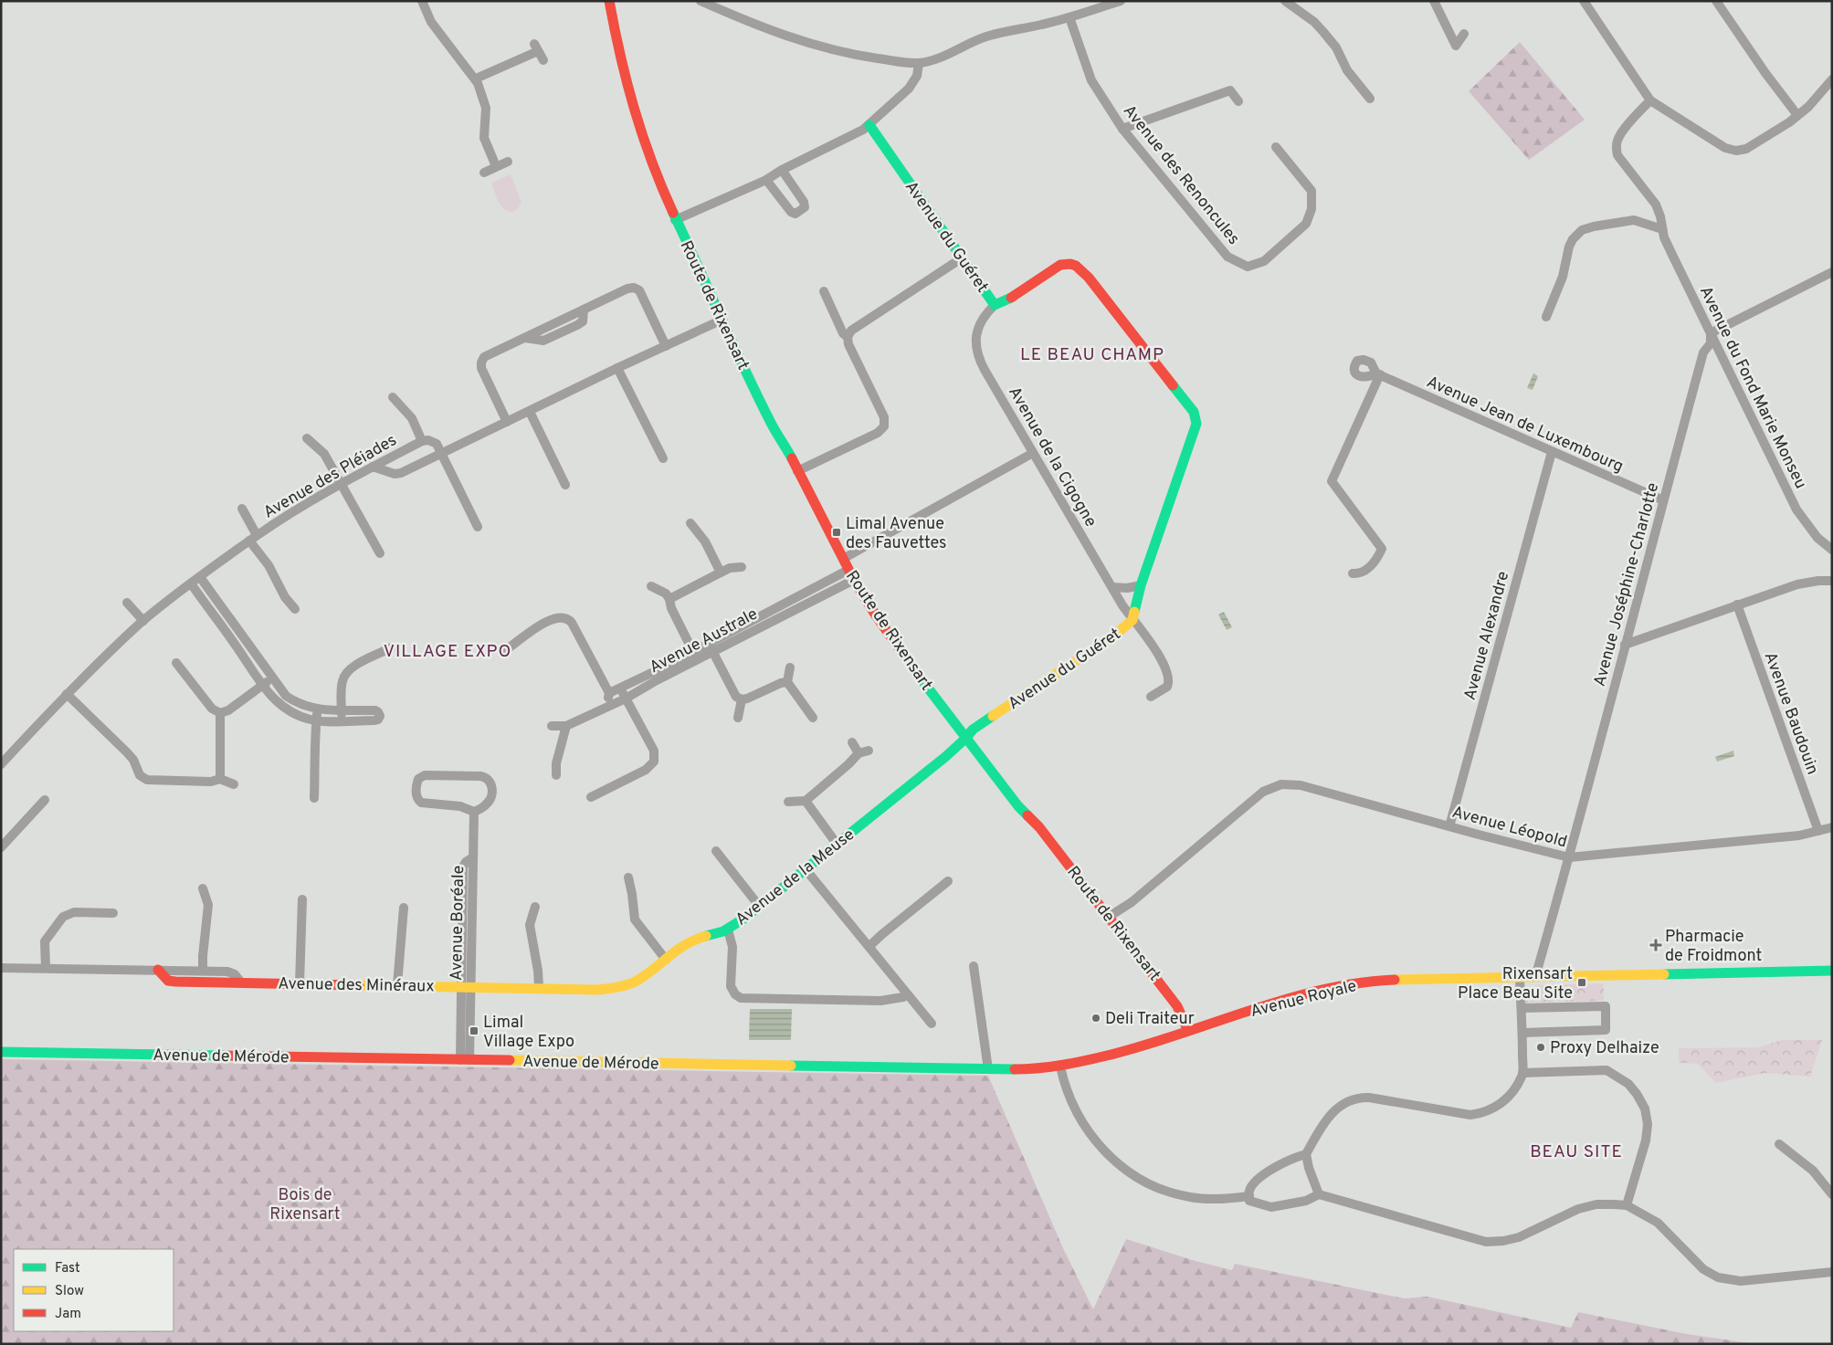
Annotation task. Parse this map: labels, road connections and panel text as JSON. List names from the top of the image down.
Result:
{
  "streets": {
    "street": [
      "Avenue des Renoncules",
      "Avenue du Guéret",
      "Route de Rixensart",
      "Avenue du Fond Marie Monseu",
      "Avenue Jean de Luxembourg",
      "Avenue de la Cigogne",
      "Avenue des Pléiades",
      "Avenue Joséphine-Charlotte",
      "Avenue Alexandre",
      "Avenue Australe",
      "Avenue Baudouin",
      "Avenue Léopold",
      "Avenue de la Meuse",
      "Avenue Boréale",
      "Avenue des Minéraux",
      "Avenue Royale",
      "Avenue de Mérode"
    ]
  },
  "crossings": [
    ["Avenue du Guéret", "Route de Rixensart"],
    ["Avenue du Guéret", "Avenue de la Cigogne"],
    ["Avenue du Guéret", "Avenue de la Meuse"],
    ["Route de Rixensart", "Avenue Australe"],
    ["Route de Rixensart", "Avenue Léopold"],
    ["Route de Rixensart", "Avenue de la Meuse"],
    ["Route de Rixensart", "Avenue Royale"],
    ["Route de Rixensart", "Avenue de Mérode"],
    ["Avenue du Fond Marie Monseu", "Avenue Joséphine-Charlotte"],
    ["Avenue Jean de Luxembourg", "Avenue Joséphine-Charlotte"],
    ["Avenue Jean de Luxembourg", "Avenue Alexandre"],
    ["Avenue Joséphine-Charlotte", "Avenue Léopold"],
    ["Avenue Joséphine-Charlotte", "Avenue Royale"],
    ["Avenue Alexandre", "Avenue Léopold"],
    ["Avenue Baudouin", "Avenue Léopold"],
    ["Avenue de la Meuse", "Avenue Boréale"],
    ["Avenue de la Meuse", "Avenue des Minéraux"],
    ["Avenue Boréale", "Avenue des Minéraux"],
    ["Avenue Boréale", "Avenue de Mérode"],
    ["Avenue Royale", "Avenue de Mérode"]
  ],
  "districts": ["LE BEAU CHAMP", "VILLAGE EXPO", "BEAU SITE"],
  "parks": ["Bois de Rixensart"],
  "places": {
    "transit": ["Limal Avenue des Fauvettes", "Rixensart Place Beau Site", "Limal Village Expo"],
    "health": ["Pharmacie de Froidmont"],
    "other": ["Deli Traiteur", "Proxy Delhaize"]
  },
  "legend": ["Fast", "Slow", "Jam"]
}
